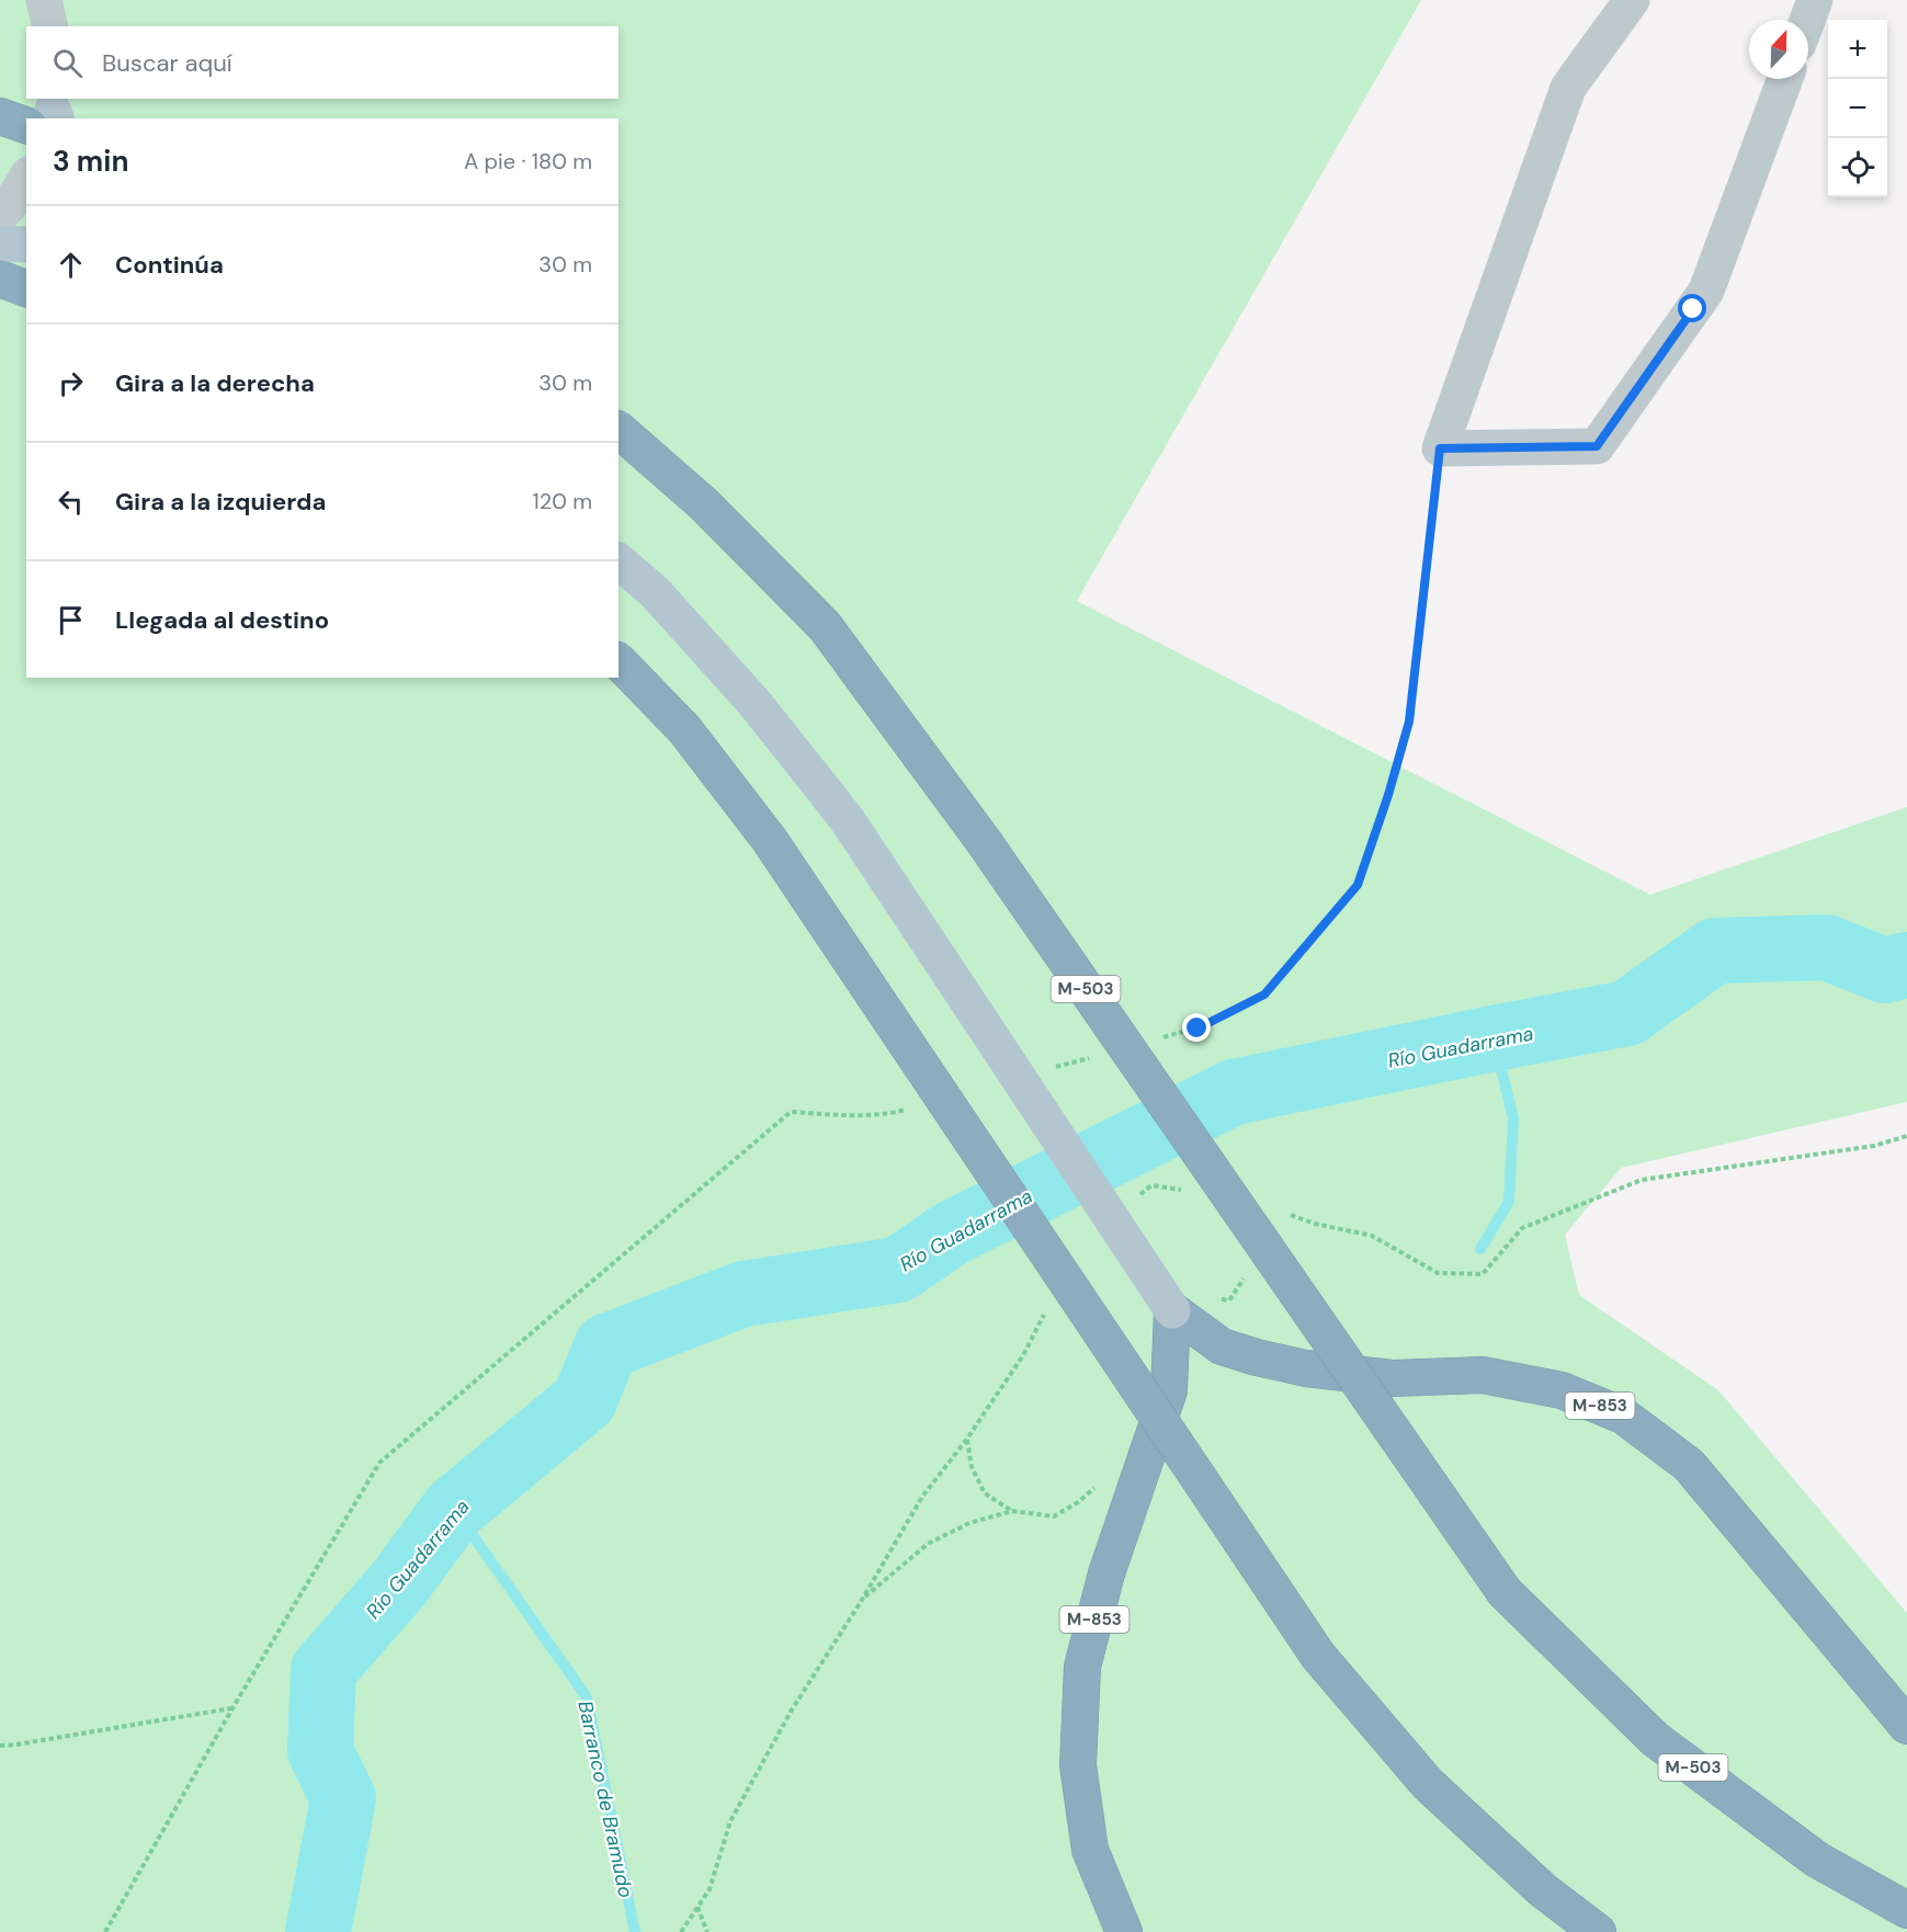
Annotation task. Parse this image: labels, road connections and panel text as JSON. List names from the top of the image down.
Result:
{
  "streets": {
    "highway": ["M-503", "M-853"]
  },
  "water": ["Río Guadarrama", "Barranco de Bramudo"],
  "north": "top",
  "page": {
    "map_buttons": ["+", "−"],
    "search": "Buscar aquí",
    "heading": ["3 min", "A pie · 180 m"],
    "list": [
      ["Continúa", "30 m"],
      ["Gira a la derecha", "30 m"],
      ["Gira a la izquierda", "120 m"],
      "Llegada al destino"
    ]
  }
}
